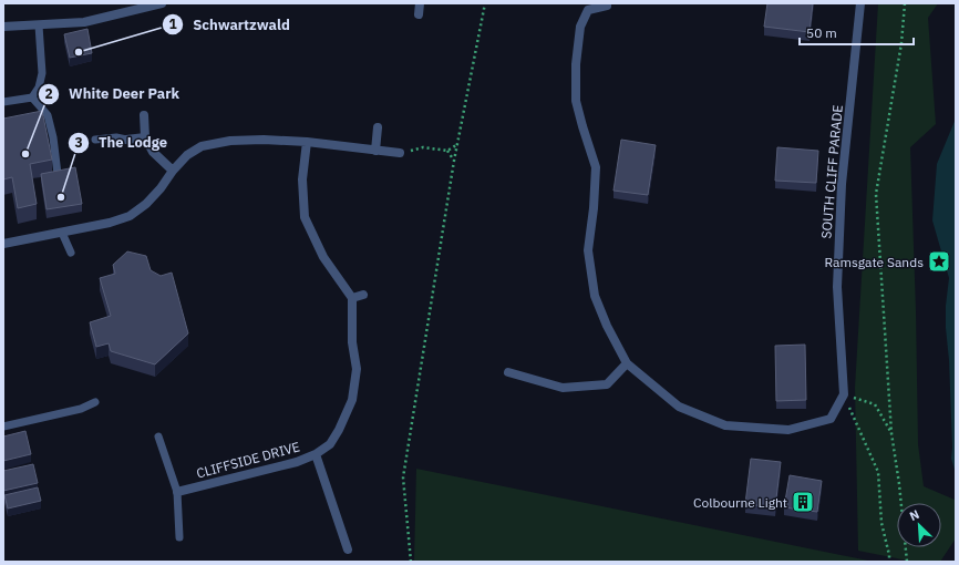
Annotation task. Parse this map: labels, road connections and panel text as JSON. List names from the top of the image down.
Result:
{
  "streets": {
    "street": ["SOUTH CLIFF PARADE", "CLIFFSIDE DRIVE"]
  },
  "places": {
    "other": ["Schwartzwald", "White Deer Park", "The Lodge"],
    "place": ["Ramsgate Sands"],
    "building": ["Colbourne Light"]
  },
  "scale_bar": "50 m",
  "north": "top left"
}
